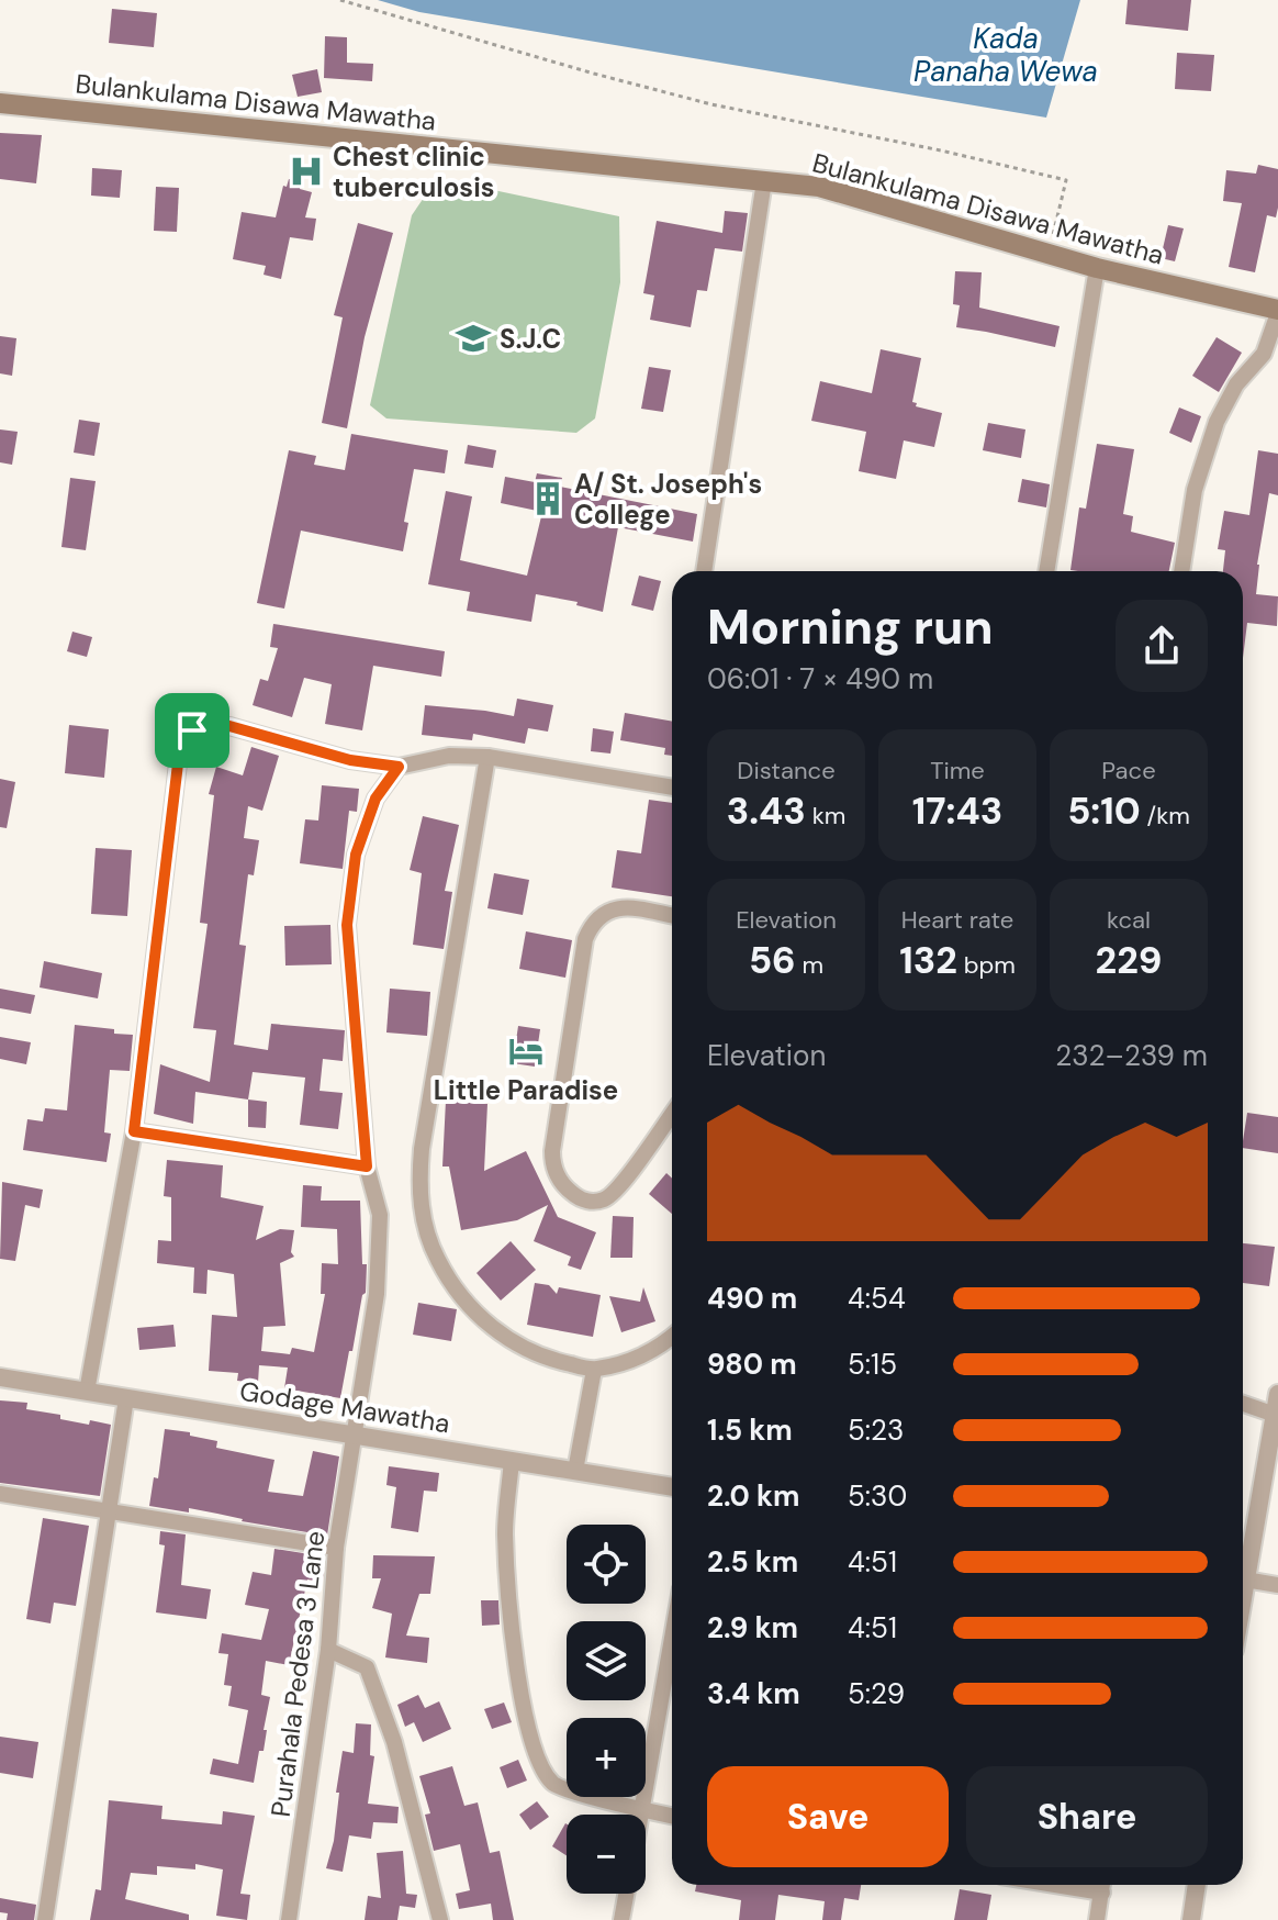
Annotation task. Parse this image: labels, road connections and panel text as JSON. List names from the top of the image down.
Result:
{
  "streets": {
    "main road": ["Bulankulama Disawa Mawatha"],
    "street": ["Godage Mawatha", "Purahala Pedesa 3 Lane"]
  },
  "crossings": [
    ["Godage Mawatha", "Purahala Pedesa 3 Lane"]
  ],
  "water": ["Kada Panaha Wewa"],
  "places": {
    "hospital": ["Chest clinic tuberculosis"],
    "school or university": ["S.J.C"],
    "building": ["A/ St. Joseph's College"],
    "hotel": ["Little Paradise"]
  },
  "page": {
    "heading": ["Morning run", "06:01 · 7 × 490 m"],
    "stats": [
      ["Distance", "3.43 km"],
      ["Time", "17:43"],
      ["Pace", "5:10 /km"],
      ["Elevation", "56 m"],
      ["Heart rate", "132 bpm"],
      ["kcal", "229"]
    ],
    "chart": ["Elevation", "232–239 m"],
    "list": [
      {
        "name": "490 m",
        "note": "4:54"
      },
      {
        "name": "980 m",
        "note": "5:15"
      },
      {
        "name": "1.5 km",
        "note": "5:23"
      },
      {
        "name": "2.0 km",
        "note": "5:30"
      },
      {
        "name": "2.5 km",
        "note": "4:51"
      },
      {
        "name": "2.9 km",
        "note": "4:51"
      },
      {
        "name": "3.4 km",
        "note": "5:29"
      }
    ],
    "map_buttons": ["+", "−"],
    "buttons": ["Save", "Share"]
  }
}
